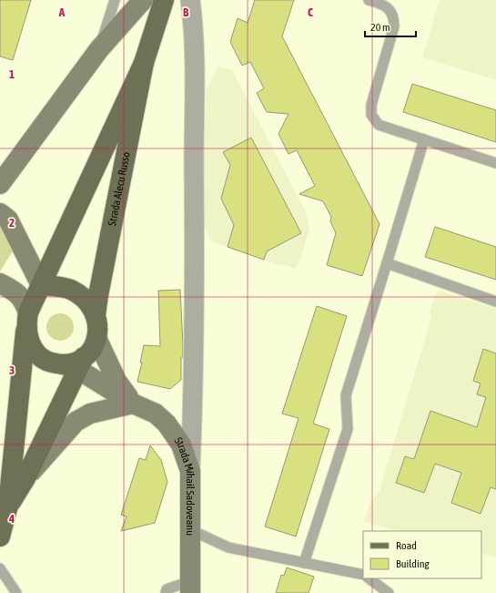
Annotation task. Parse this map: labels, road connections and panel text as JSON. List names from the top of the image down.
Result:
{
  "streets": {
    "main road": ["Strada Alecu Russo", "Strada Mihail Sadoveanu"]
  },
  "crossings": [
    ["Strada Alecu Russo", "Strada Mihail Sadoveanu"]
  ],
  "legend": ["Road", "Building"],
  "scale_bar": "20 m",
  "grid": {
    "columns": ["A", "B", "C"],
    "rows": [
      "1",
      "2",
      "3",
      "4"
    ]
  }
}
